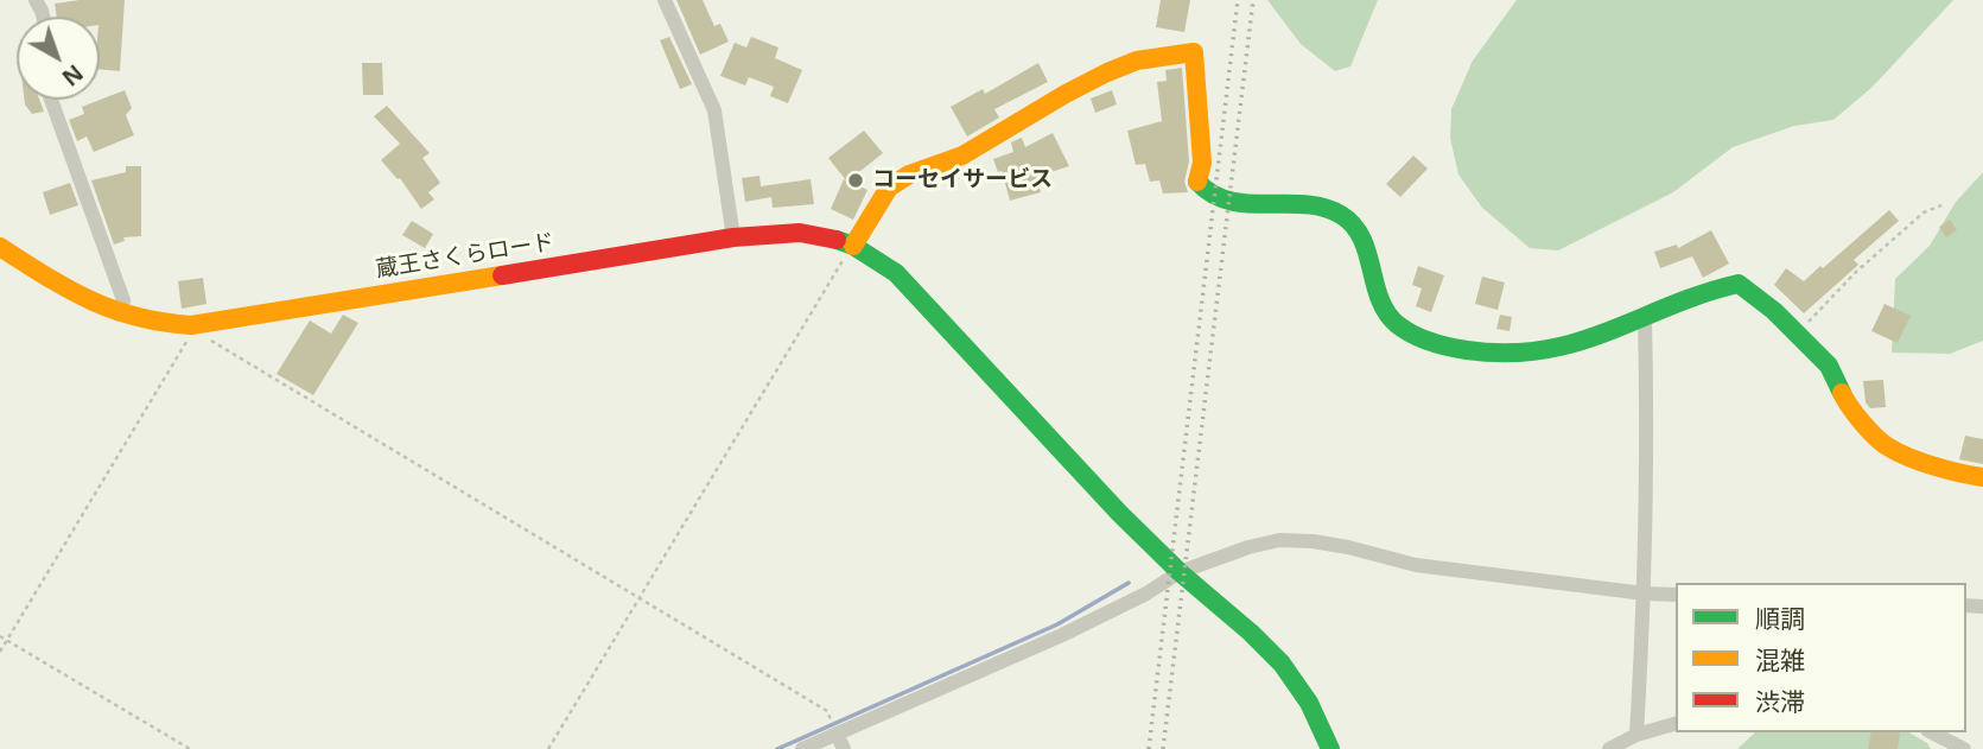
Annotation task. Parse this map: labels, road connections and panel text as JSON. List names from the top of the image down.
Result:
{
  "streets": {
    "street": ["蔵王さくらロード"]
  },
  "places": ["コーセイサービス"],
  "legend": ["順調", "混雑", "渋滞"],
  "north": "bottom right"
}
